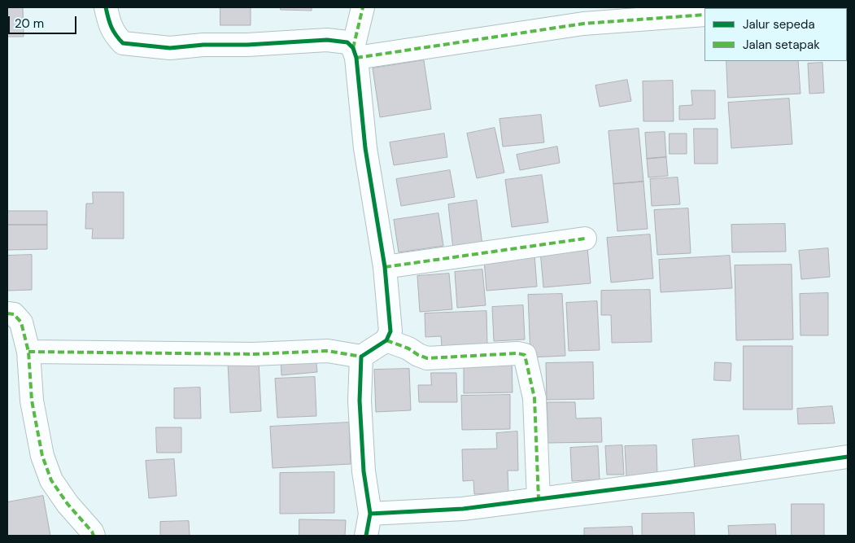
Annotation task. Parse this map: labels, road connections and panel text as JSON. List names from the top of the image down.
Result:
{
  "legend": ["Jalur sepeda", "Jalan setapak"],
  "scale_bar": "20 m"
}
